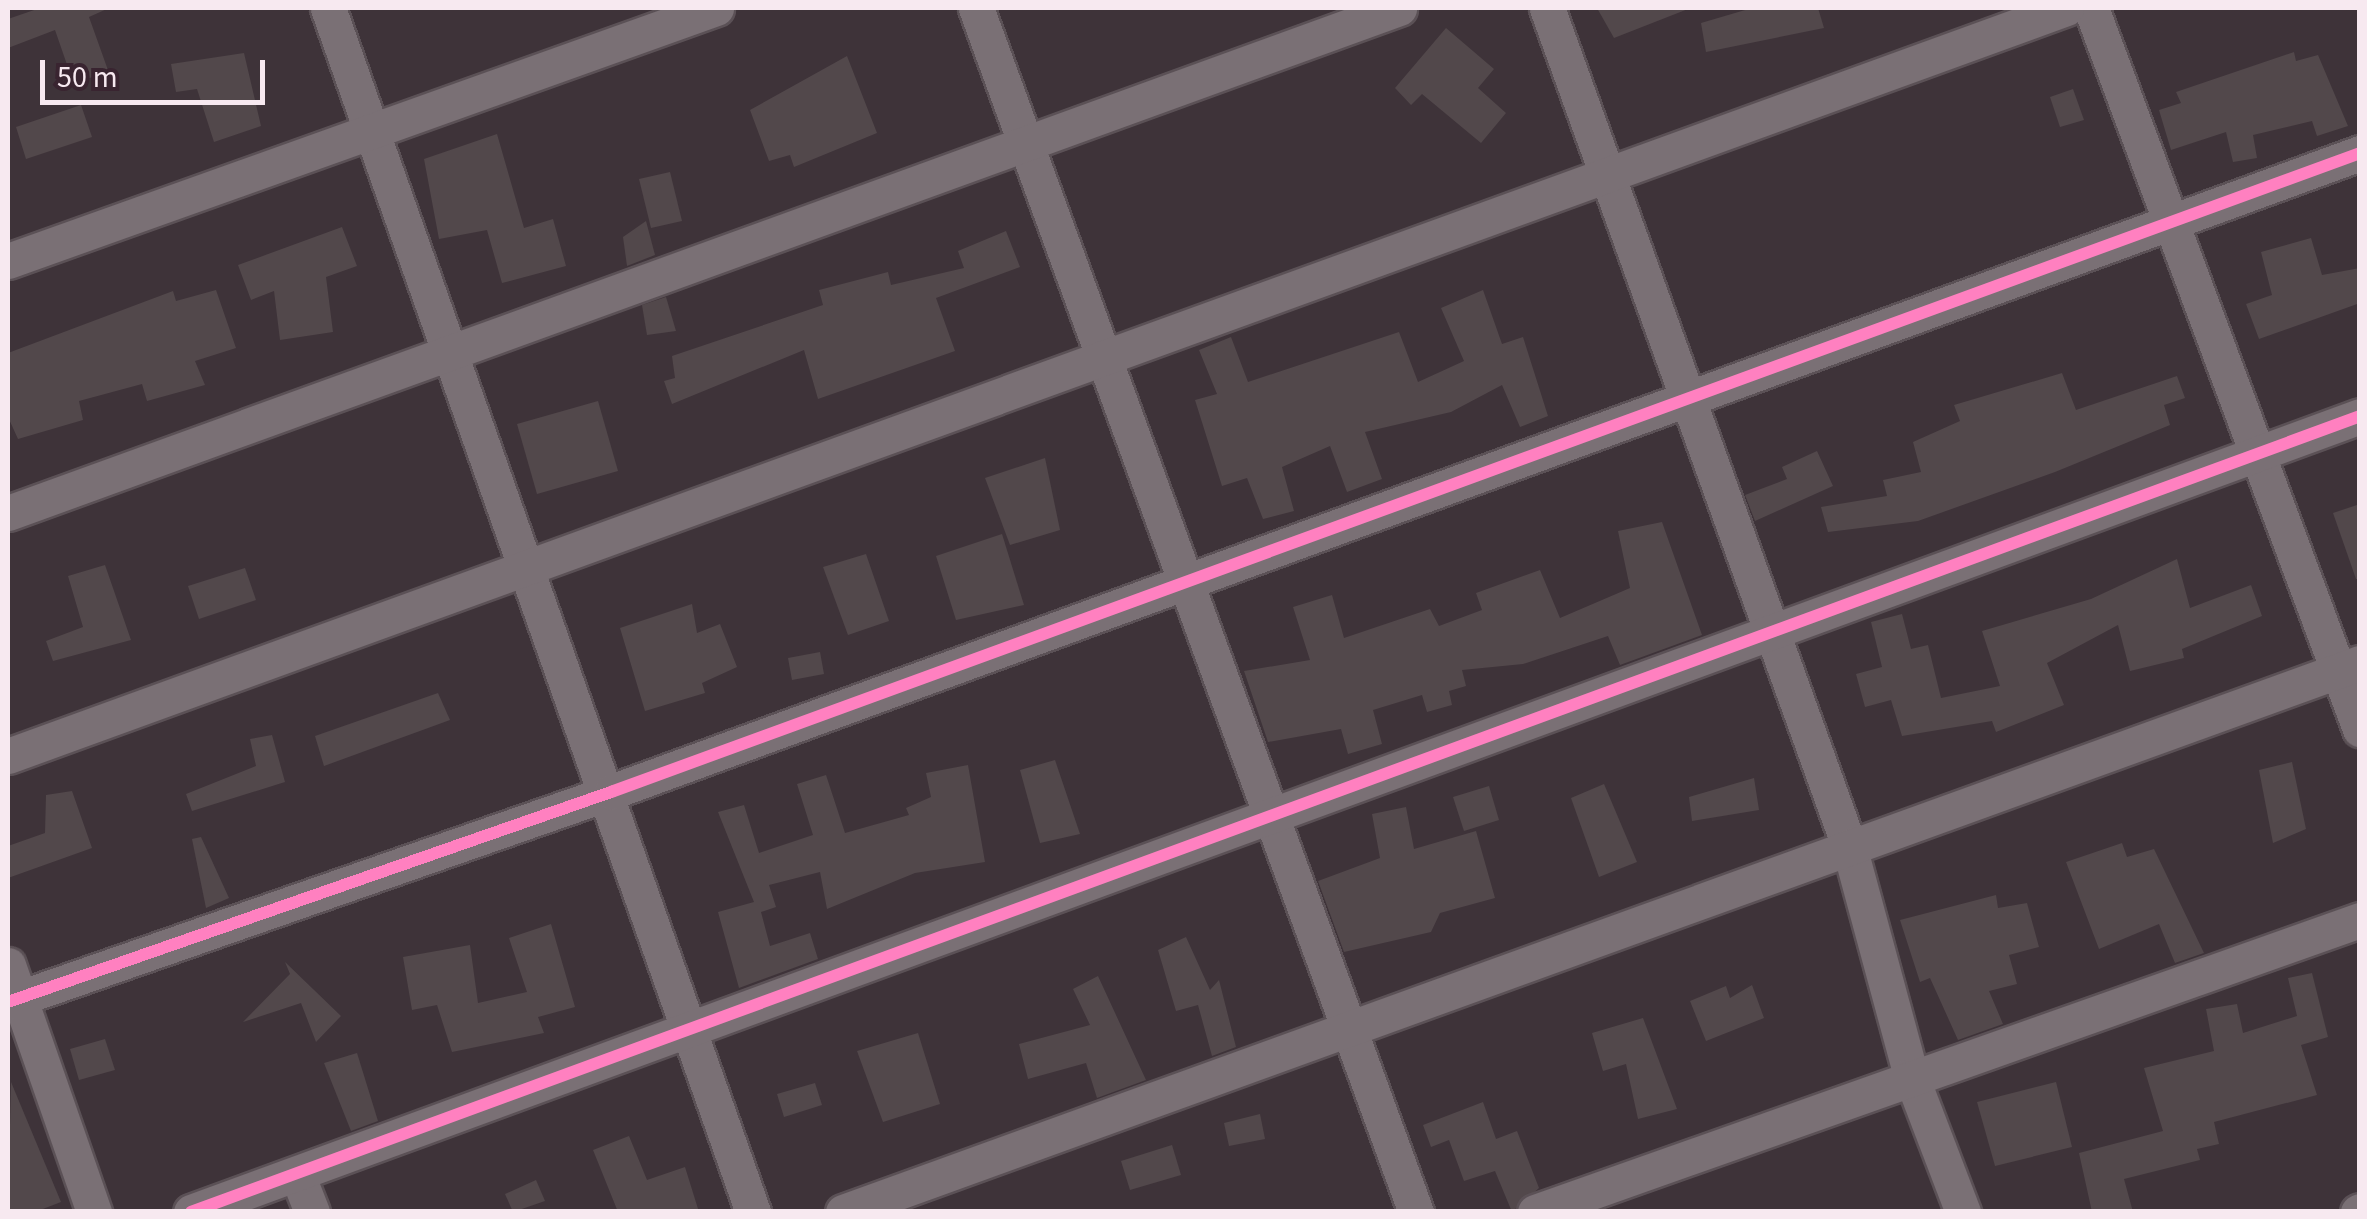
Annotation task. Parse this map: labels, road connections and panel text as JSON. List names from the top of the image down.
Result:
{
  "scale_bar": "50 m"
}
